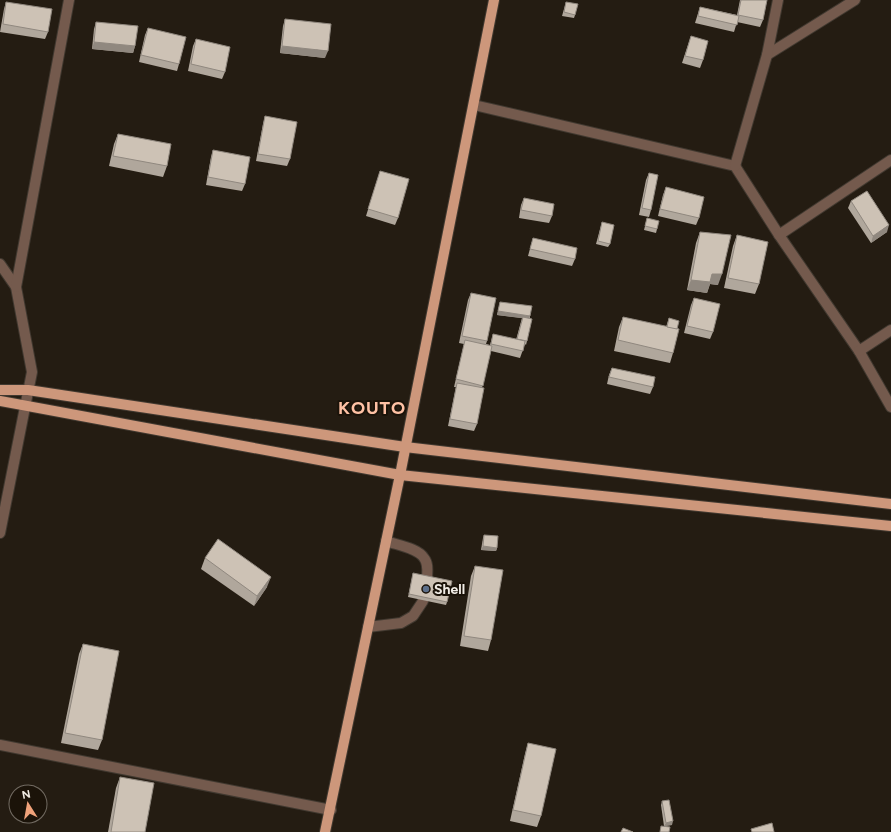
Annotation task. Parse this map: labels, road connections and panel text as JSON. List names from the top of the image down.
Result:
{
  "districts": ["KOUTO"],
  "places": ["Shell"],
  "north": "top"
}
